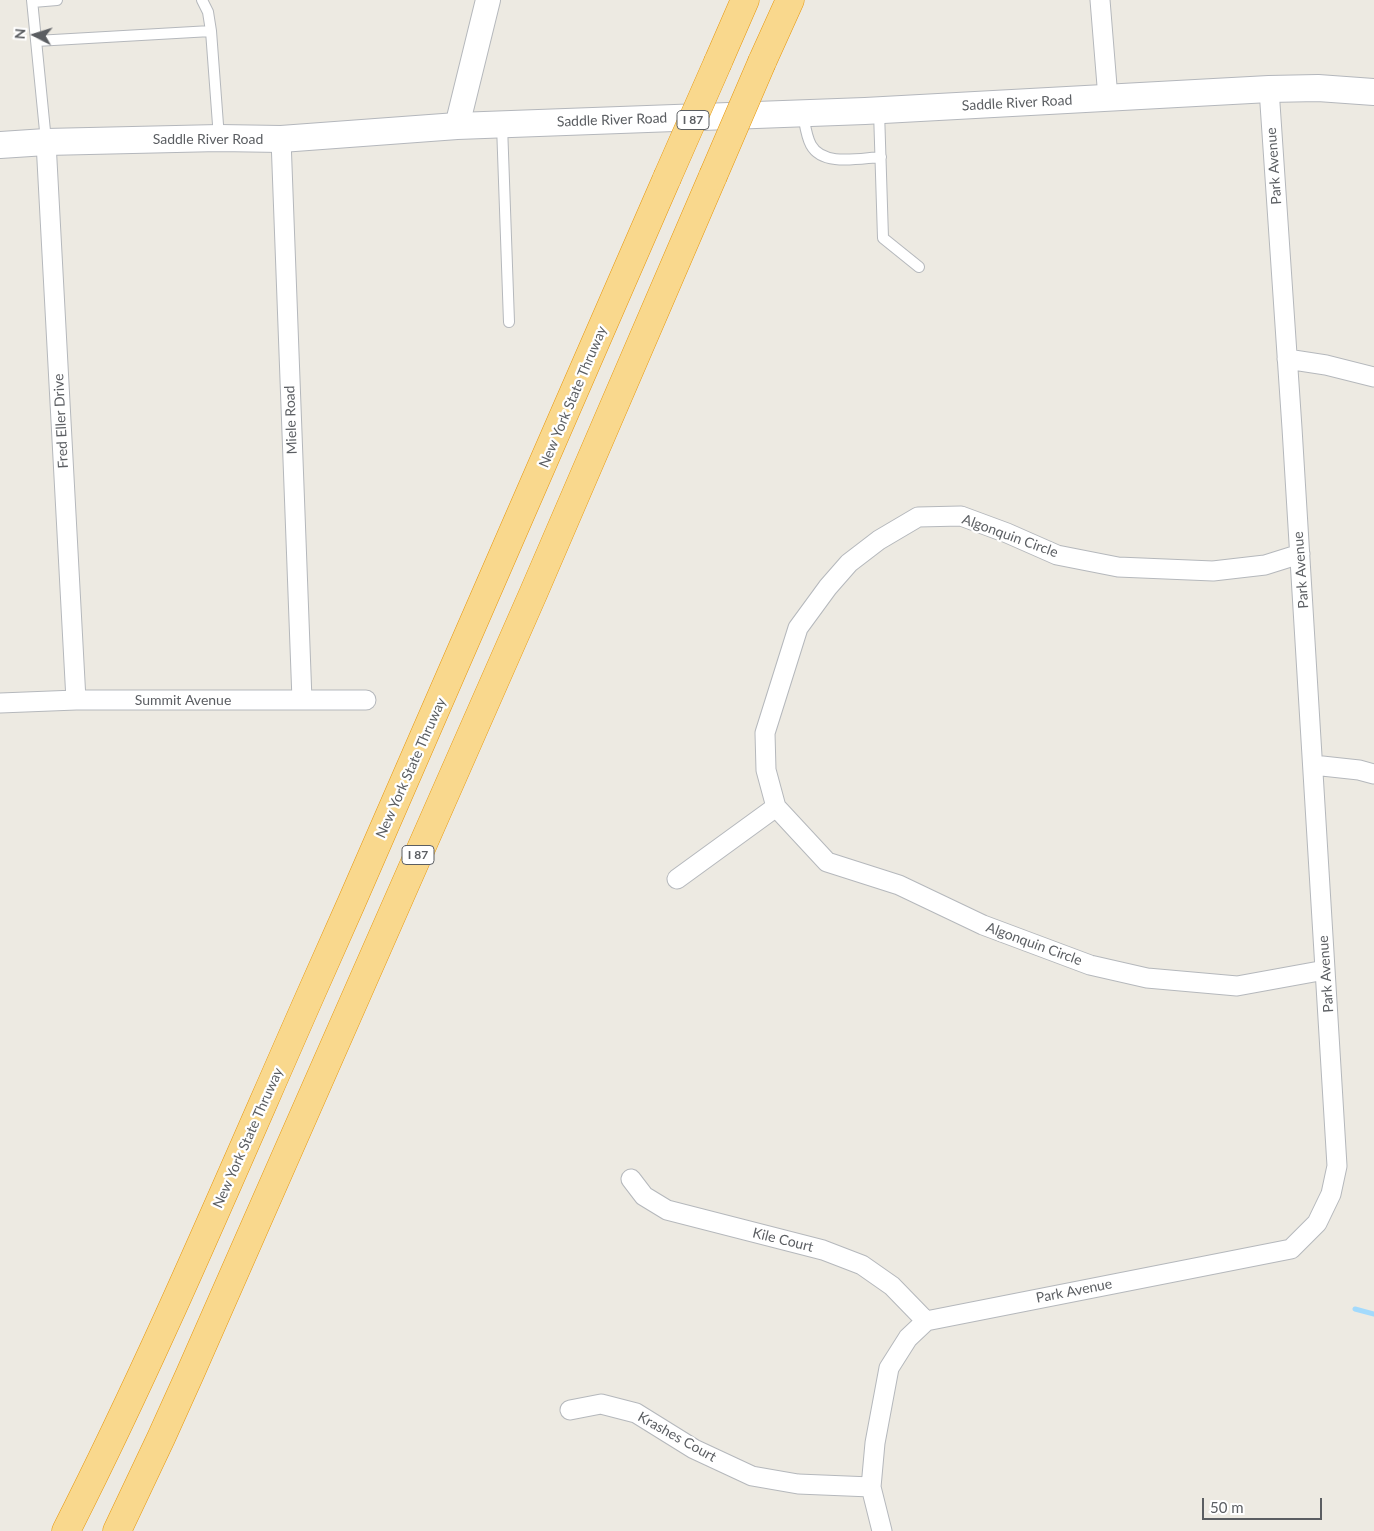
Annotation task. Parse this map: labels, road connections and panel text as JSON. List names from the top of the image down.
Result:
{
  "streets": {
    "highway": ["I 87", "New York State Thruway"],
    "main road": ["Saddle River Road"],
    "street": [
      "Park Avenue",
      "Miele Road",
      "Fred Eller Drive",
      "Algonquin Circle",
      "Summit Avenue",
      "Kile Court",
      "Krashes Court"
    ]
  },
  "crossings": [
    ["Saddle River Road", "Park Avenue"],
    ["Saddle River Road", "Miele Road"],
    ["Saddle River Road", "Fred Eller Drive"],
    ["Park Avenue", "Algonquin Circle"],
    ["Park Avenue", "Kile Court"],
    ["Miele Road", "Summit Avenue"],
    ["Fred Eller Drive", "Summit Avenue"]
  ],
  "scale_bar": "50 m",
  "north": "left"
}
